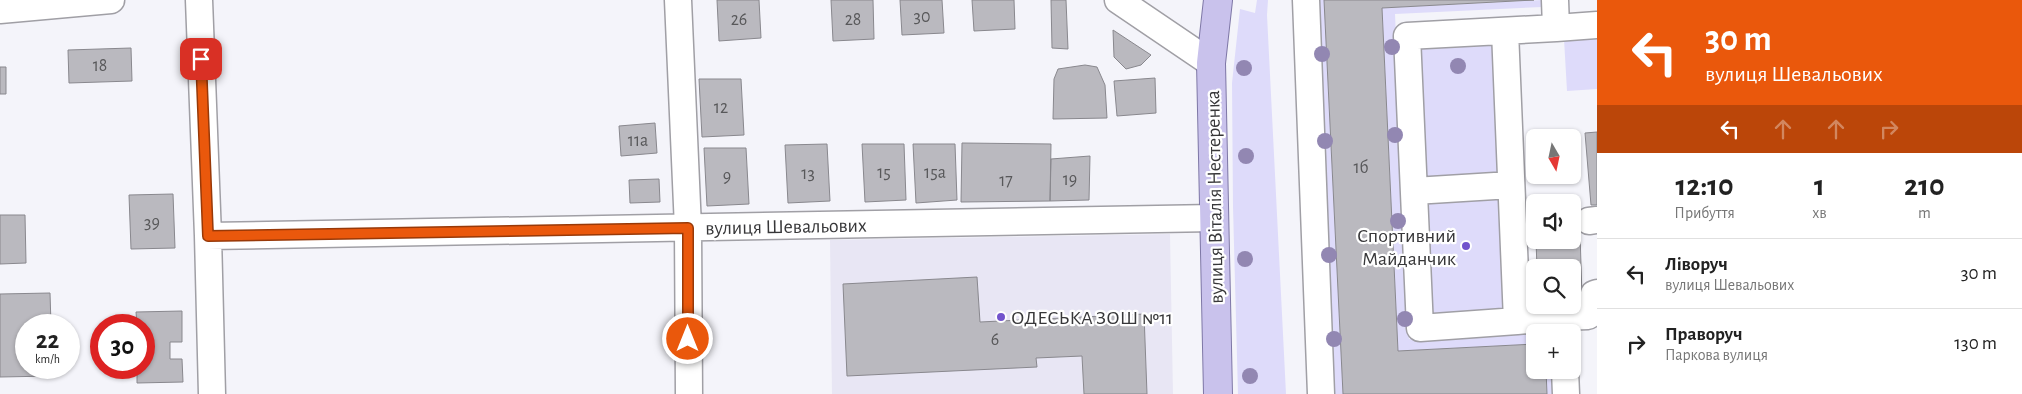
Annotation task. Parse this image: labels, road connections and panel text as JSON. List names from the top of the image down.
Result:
{
  "streets": {
    "main road": ["вулиця Віталія Нестеренка"],
    "street": ["вулиця Шевальових"]
  },
  "crossings": [
    ["вулиця Віталія Нестеренка", "вулиця Шевальових"]
  ],
  "places": ["Спортивний Майданчик", "ОДЕСЬКА ЗОШ №11"],
  "house_numbers": [
    "30",
    "26",
    "28",
    "18",
    "12",
    "11а",
    "1б",
    "15",
    "15а",
    "13",
    "9",
    "19",
    "17",
    "39",
    "6"
  ],
  "north": "bottom",
  "page": {
    "turn": ["30 m", "вулиця Шевальових"],
    "map_buttons": "+",
    "eta": [
      "12:10",
      "Прибуття",
      "1",
      "хв",
      "210",
      "m"
    ],
    "list": [
      {
        "name": "Ліворуч",
        "note": "вулиця Шевальових",
        "value": "30 m"
      },
      {
        "name": "Праворуч",
        "note": "Паркова вулиця",
        "value": "130 m"
      }
    ],
    "speed": "22 km/h",
    "limit": "30"
  }
}
